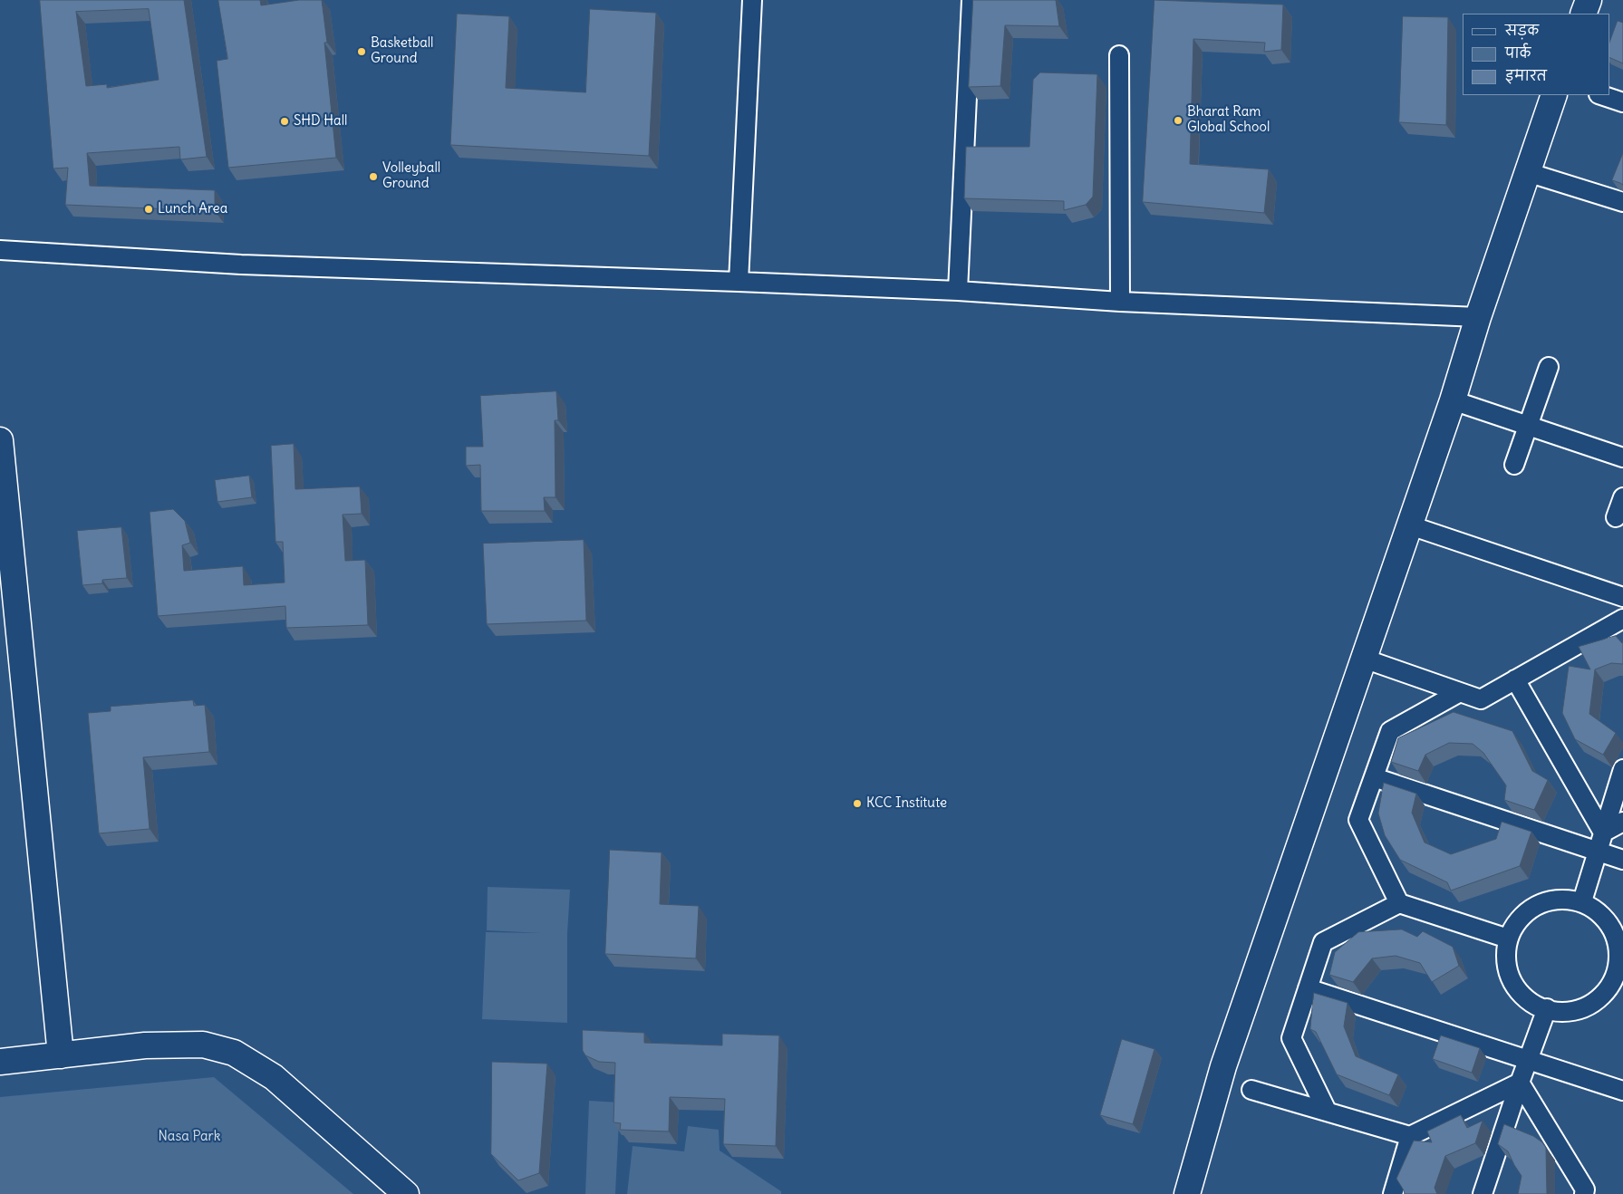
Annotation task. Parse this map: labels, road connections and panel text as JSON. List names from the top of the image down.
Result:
{
  "parks": ["Nasa Park"],
  "places": [
    "Basketball Ground",
    "Bharat Ram Global School",
    "SHD Hall",
    "Volleyball Ground",
    "Lunch Area",
    "KCC Institute"
  ],
  "legend": ["सड़क", "पार्क", "इमारत"]
}
